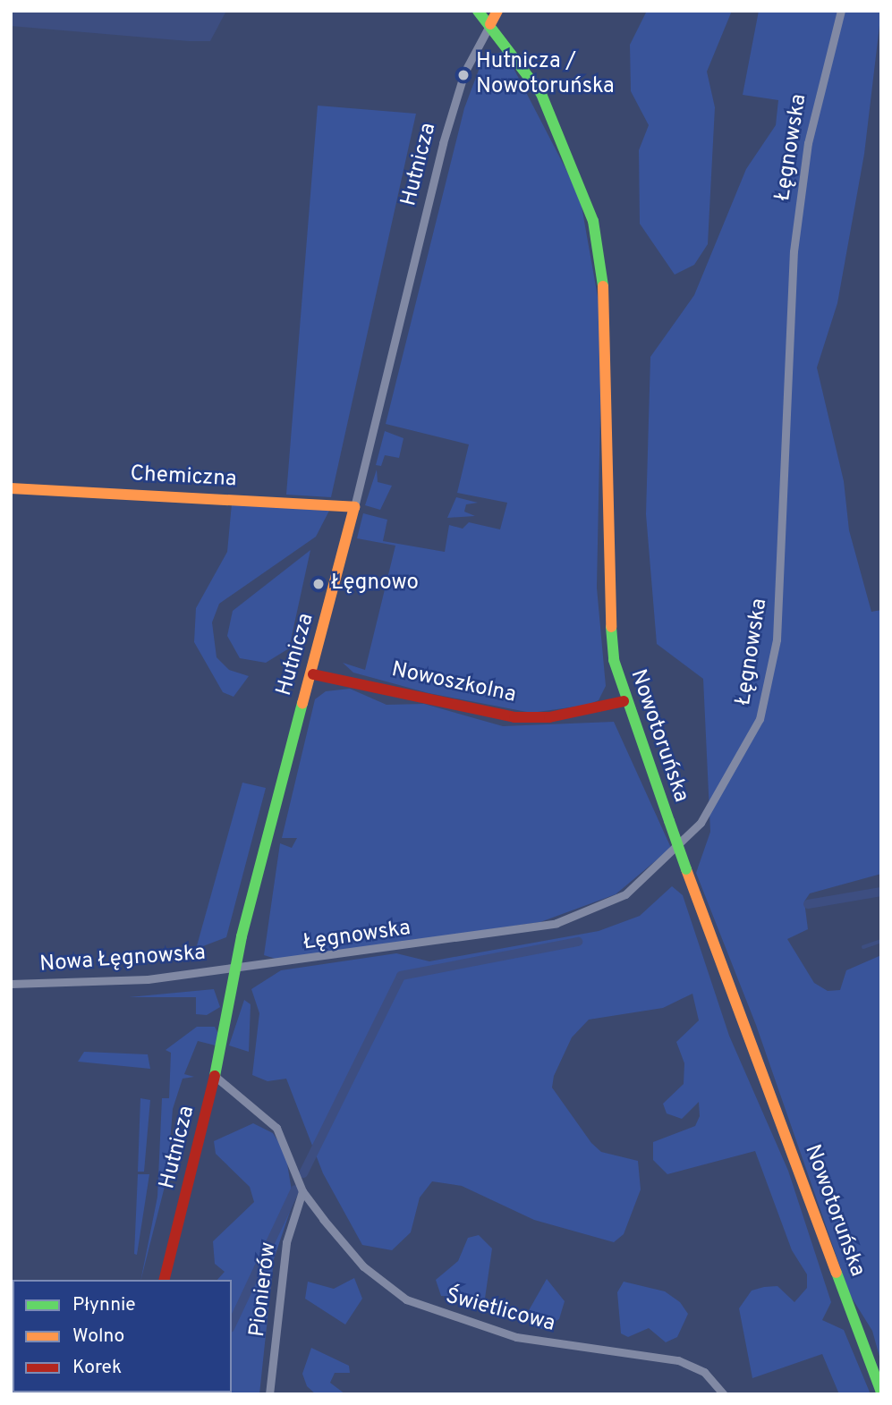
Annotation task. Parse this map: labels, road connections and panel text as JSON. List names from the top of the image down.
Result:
{
  "streets": {
    "street": [
      "Łęgnowska",
      "Hutnicza",
      "Chemiczna",
      "Nowoszkolna",
      "Nowotoruńska",
      "Nowa Łęgnowska",
      "Pionierów",
      "Świetlicowa"
    ]
  },
  "crossings": [
    ["Łęgnowska", "Hutnicza"],
    ["Łęgnowska", "Nowa Łęgnowska"],
    ["Hutnicza", "Chemiczna"],
    ["Hutnicza", "Nowoszkolna"],
    ["Hutnicza", "Nowotoruńska"],
    ["Hutnicza", "Nowa Łęgnowska"],
    ["Hutnicza", "Świetlicowa"],
    ["Nowoszkolna", "Nowotoruńska"],
    ["Pionierów", "Świetlicowa"]
  ],
  "places": ["Hutnicza / Nowotoruńska", "Łęgnowo"],
  "legend": ["Płynnie", "Wolno", "Korek"]
}
